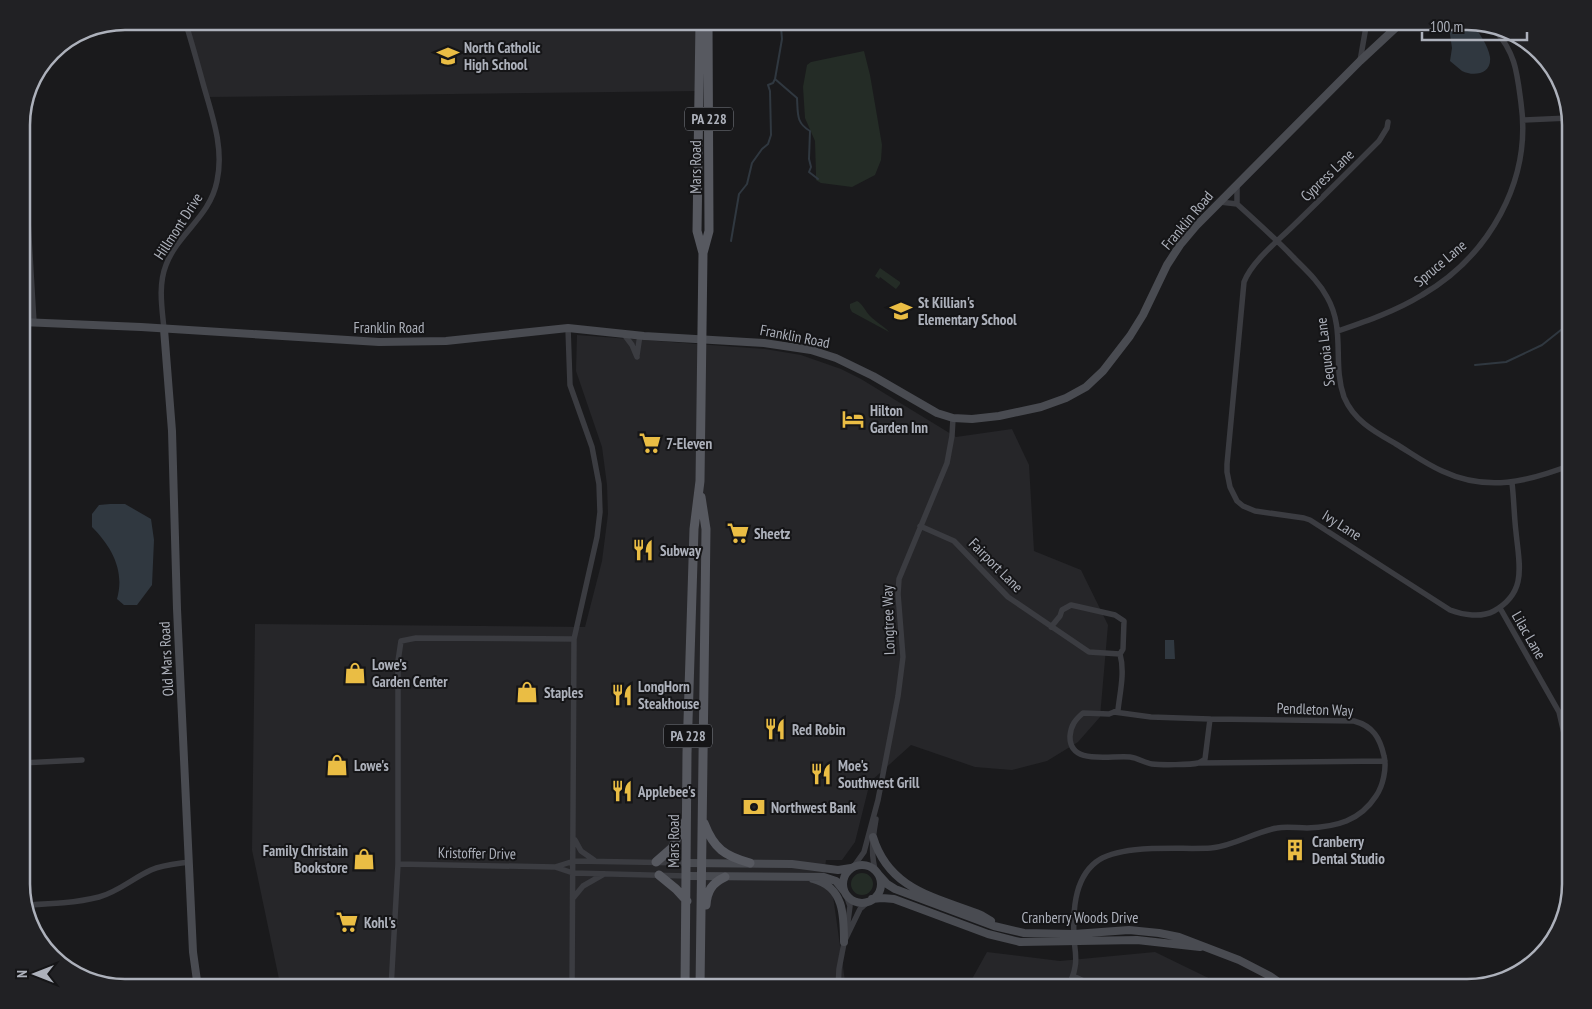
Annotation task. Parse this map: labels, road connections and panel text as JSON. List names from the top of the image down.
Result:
{
  "streets": {
    "main road": ["PA 228", "Mars Road"],
    "street": [
      "Cypress Lane",
      "Franklin Road",
      "Hillmont Drive",
      "Spruce Lane",
      "Sequoia Lane",
      "Ivy Lane",
      "Fairport Lane",
      "Longtree Way",
      "Lilac Lane",
      "Old Mars Road",
      "Pendleton Way",
      "Kristoffer Drive",
      "Cranberry Woods Drive"
    ]
  },
  "crossings": [
    ["Mars Road", "Franklin Road"],
    ["Mars Road", "Kristoffer Drive"],
    ["Cypress Lane", "Sequoia Lane"],
    ["Cypress Lane", "Ivy Lane"],
    ["Franklin Road", "Hillmont Drive"],
    ["Franklin Road", "Longtree Way"],
    ["Franklin Road", "Old Mars Road"],
    ["Hillmont Drive", "Old Mars Road"],
    ["Spruce Lane", "Sequoia Lane"],
    ["Sequoia Lane", "Ivy Lane"],
    ["Ivy Lane", "Lilac Lane"],
    ["Fairport Lane", "Longtree Way"],
    ["Pendleton Way", "Cranberry Woods Drive"]
  ],
  "places": {
    "school or university": ["North Catholic High School", "St Killian's Elementary School"],
    "hotel": ["Hilton Garden Inn"],
    "supermarket": ["7-Eleven", "Sheetz", "Kohl's"],
    "restaurant": [
      "Subway",
      "LongHorn Steakhouse",
      "Red Robin",
      "Moe's Southwest Grill",
      "Applebee's"
    ],
    "shop": [
      "Lowe's Garden Center",
      "Staples",
      "Lowe's",
      "Family Christain Bookstore"
    ],
    "bank": ["Northwest Bank"],
    "building": ["Cranberry Dental Studio"]
  },
  "scale_bar": "100 m",
  "north": "left"
}
